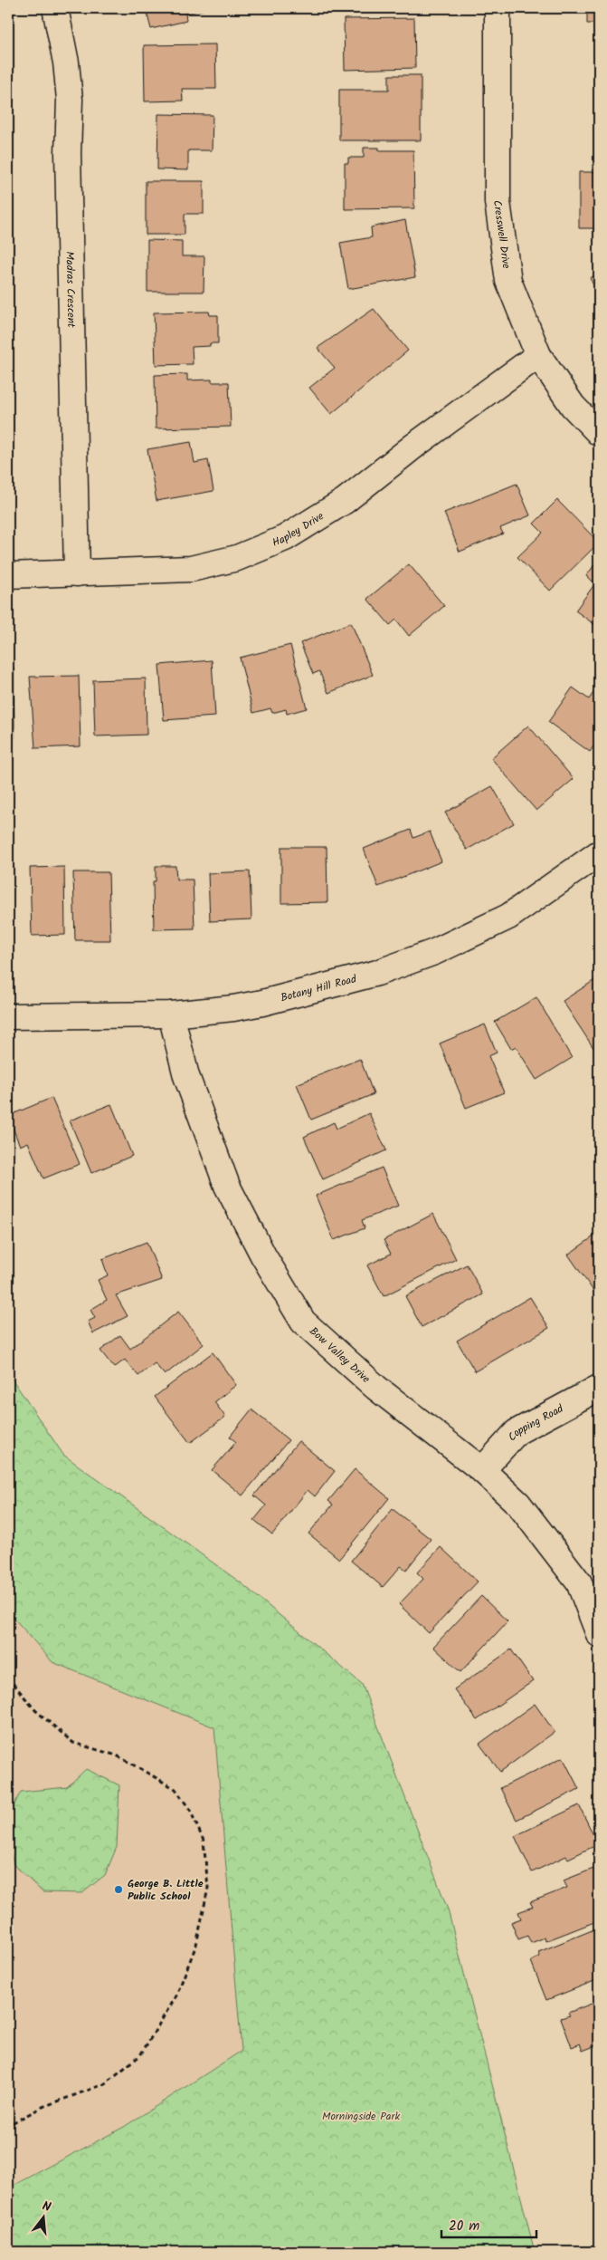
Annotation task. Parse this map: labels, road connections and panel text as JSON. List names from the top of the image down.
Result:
{
  "streets": {
    "street": [
      "Cresswell Drive",
      "Madras Crescent",
      "Hapley Drive",
      "Botany Hill Road",
      "Bow Valley Drive",
      "Copping Road"
    ]
  },
  "crossings": [
    ["Cresswell Drive", "Hapley Drive"],
    ["Madras Crescent", "Hapley Drive"],
    ["Botany Hill Road", "Bow Valley Drive"],
    ["Bow Valley Drive", "Copping Road"]
  ],
  "parks": ["Morningside Park"],
  "places": ["George B. Little Public School"],
  "scale_bar": "20 m",
  "north": "top"
}
